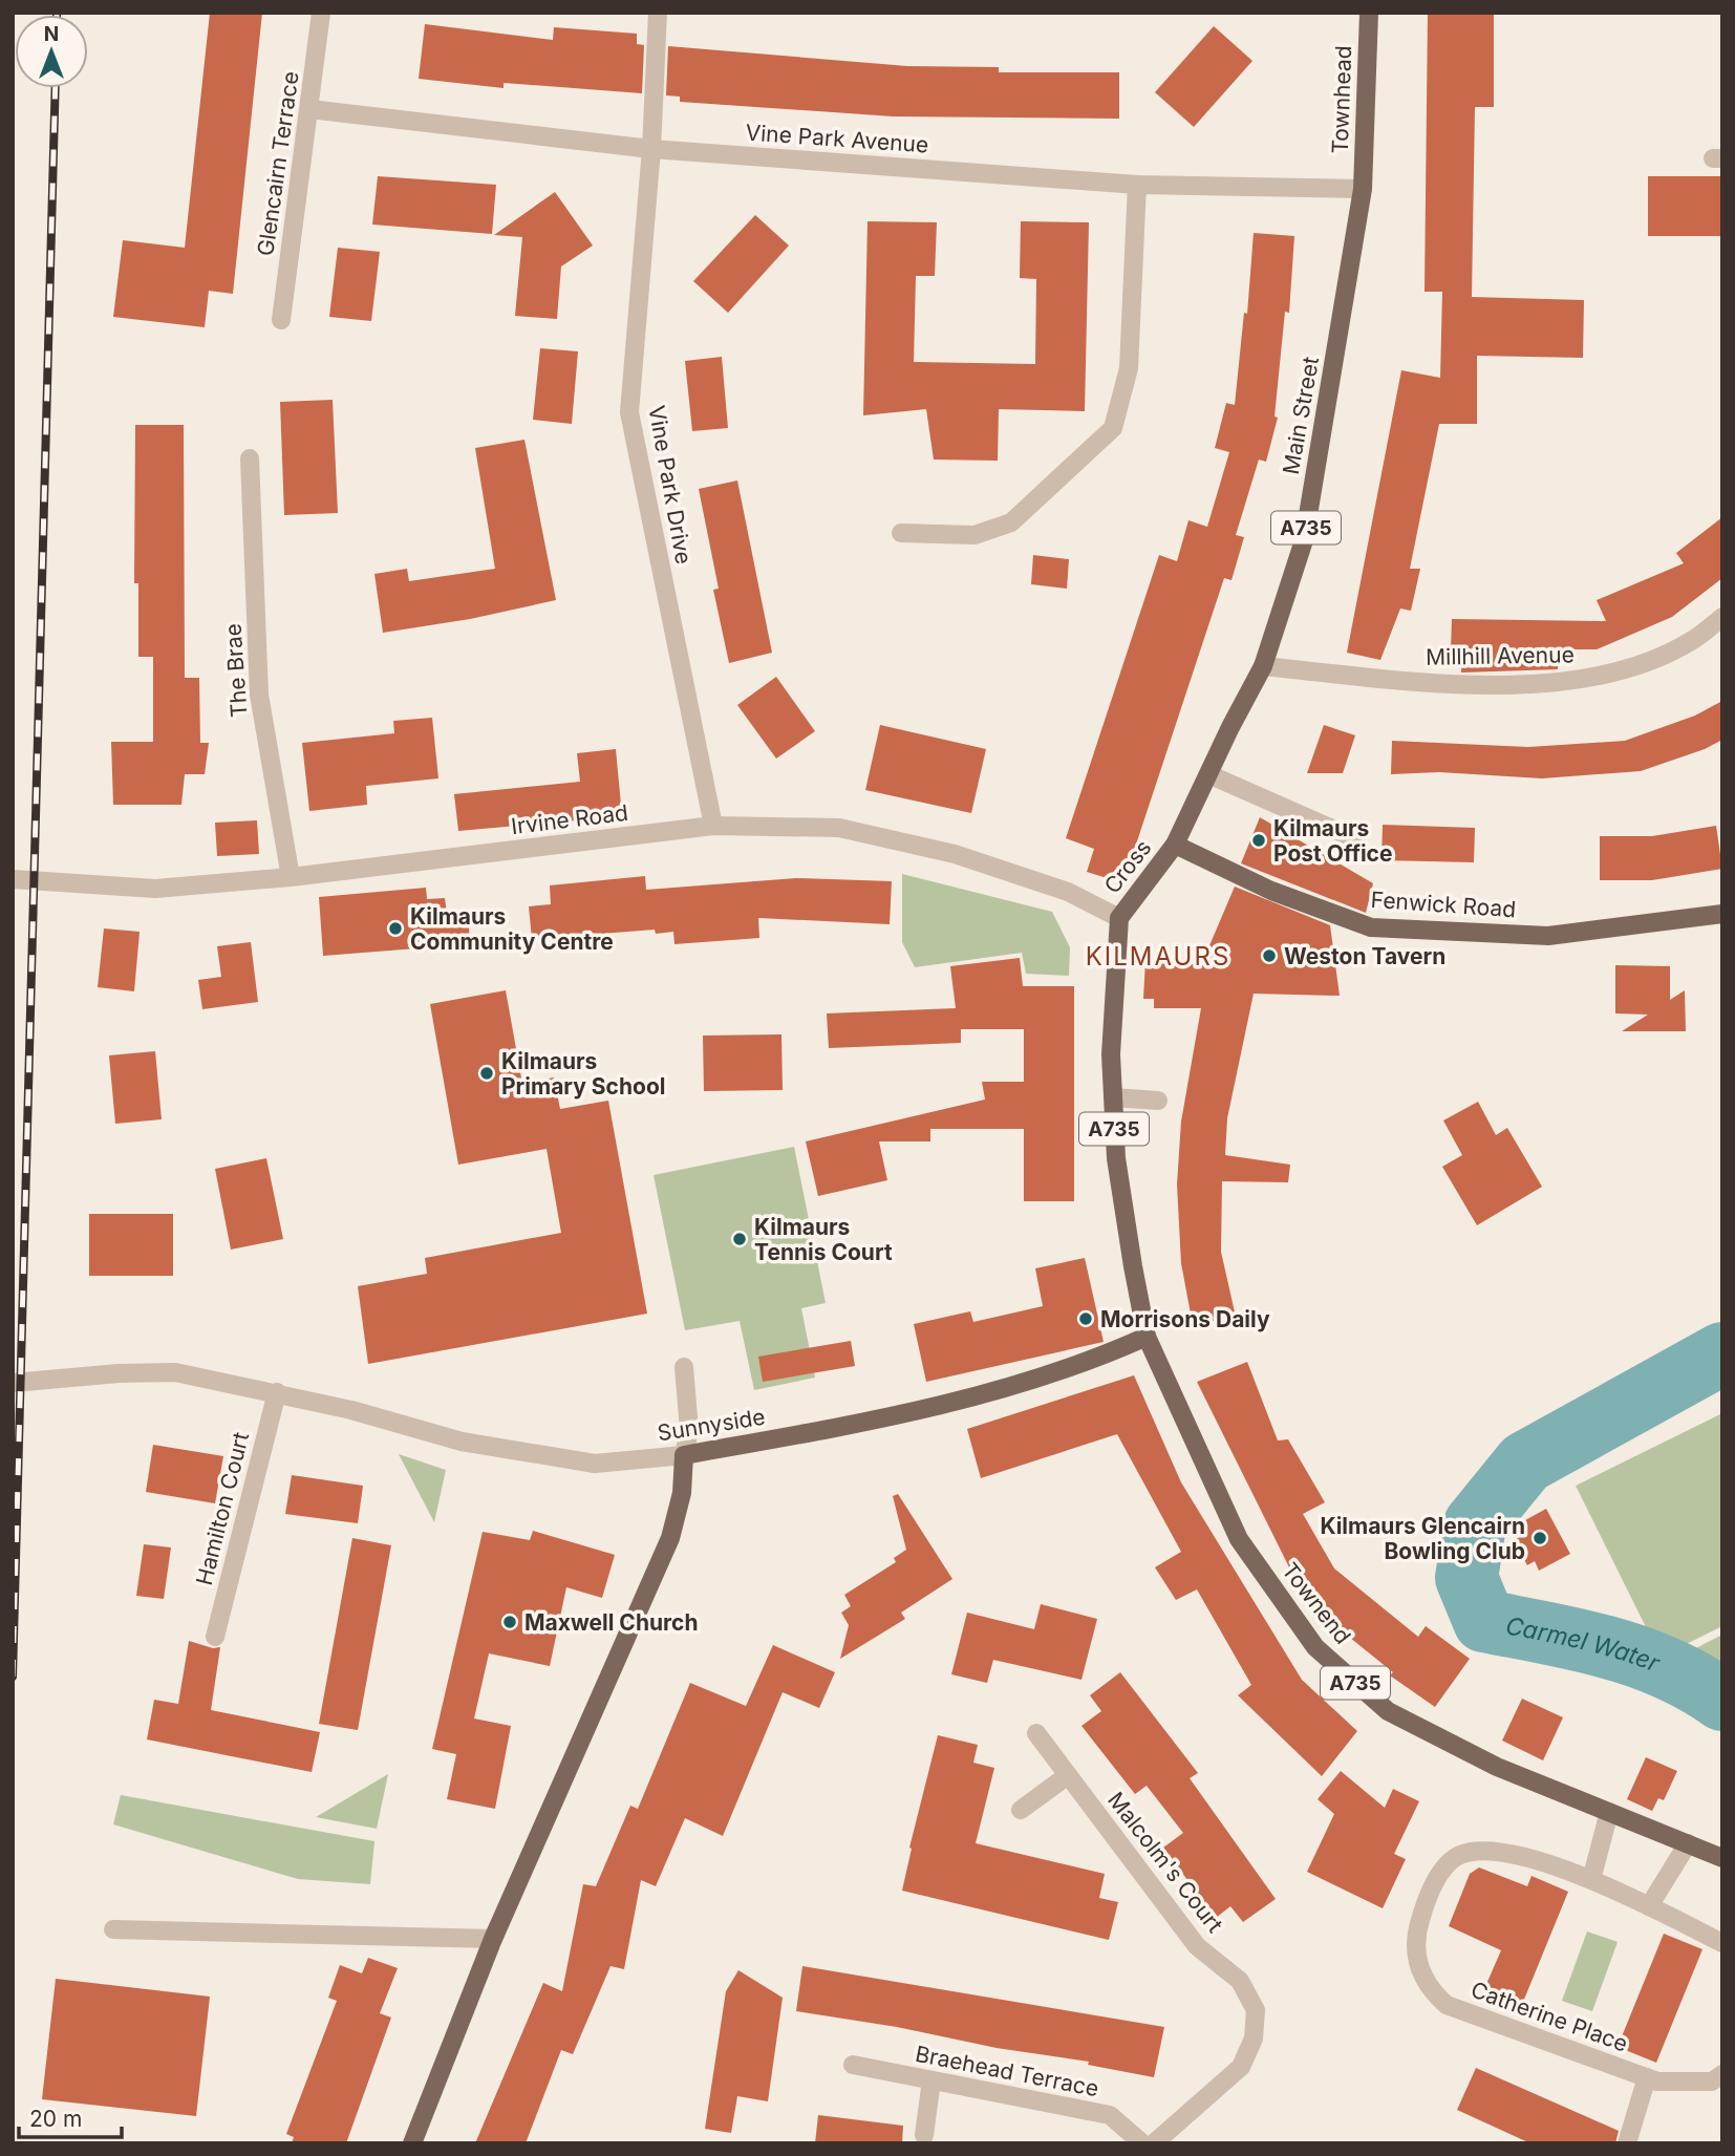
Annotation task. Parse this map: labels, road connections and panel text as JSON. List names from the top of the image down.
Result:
{
  "streets": {
    "main road": [
      "Townhead",
      "Main Street",
      "A735",
      "Cross",
      "Fenwick Road",
      "Sunnyside",
      "Townend"
    ],
    "street": [
      "Vine Park Avenue",
      "Glencairn Terrace",
      "Vine Park Drive",
      "Millhill Avenue",
      "The Brae",
      "Irvine Road",
      "Hamilton Court",
      "Malcolm's Court",
      "Catherine Place",
      "Braehead Terrace"
    ]
  },
  "crossings": [
    ["Townhead", "Vine Park Avenue"],
    ["Townhead", "Main Street"],
    ["Vine Park Avenue", "Glencairn Terrace"],
    ["Vine Park Avenue", "Main Street"],
    ["Vine Park Avenue", "Vine Park Drive"],
    ["Main Street", "Millhill Avenue"],
    ["Main Street", "Cross"],
    ["Main Street", "Fenwick Road"],
    ["Vine Park Drive", "Irvine Road"],
    ["A735", "Irvine Road"],
    ["A735", "Cross"],
    ["A735", "Sunnyside"],
    ["A735", "Townend"],
    ["The Brae", "Irvine Road"],
    ["Irvine Road", "Cross"],
    ["Cross", "Fenwick Road"],
    ["Sunnyside", "Hamilton Court"],
    ["Sunnyside", "Townend"]
  ],
  "districts": ["KILMAURS"],
  "water": ["Carmel Water"],
  "places": [
    "Kilmaurs Post Office",
    "Kilmaurs Community Centre",
    "Weston Tavern",
    "Kilmaurs Primary School",
    "Kilmaurs Tennis Court",
    "Morrisons Daily",
    "Kilmaurs Glencairn Bowling Club",
    "Maxwell Church"
  ],
  "scale_bar": "20 m",
  "north": "top"
}
